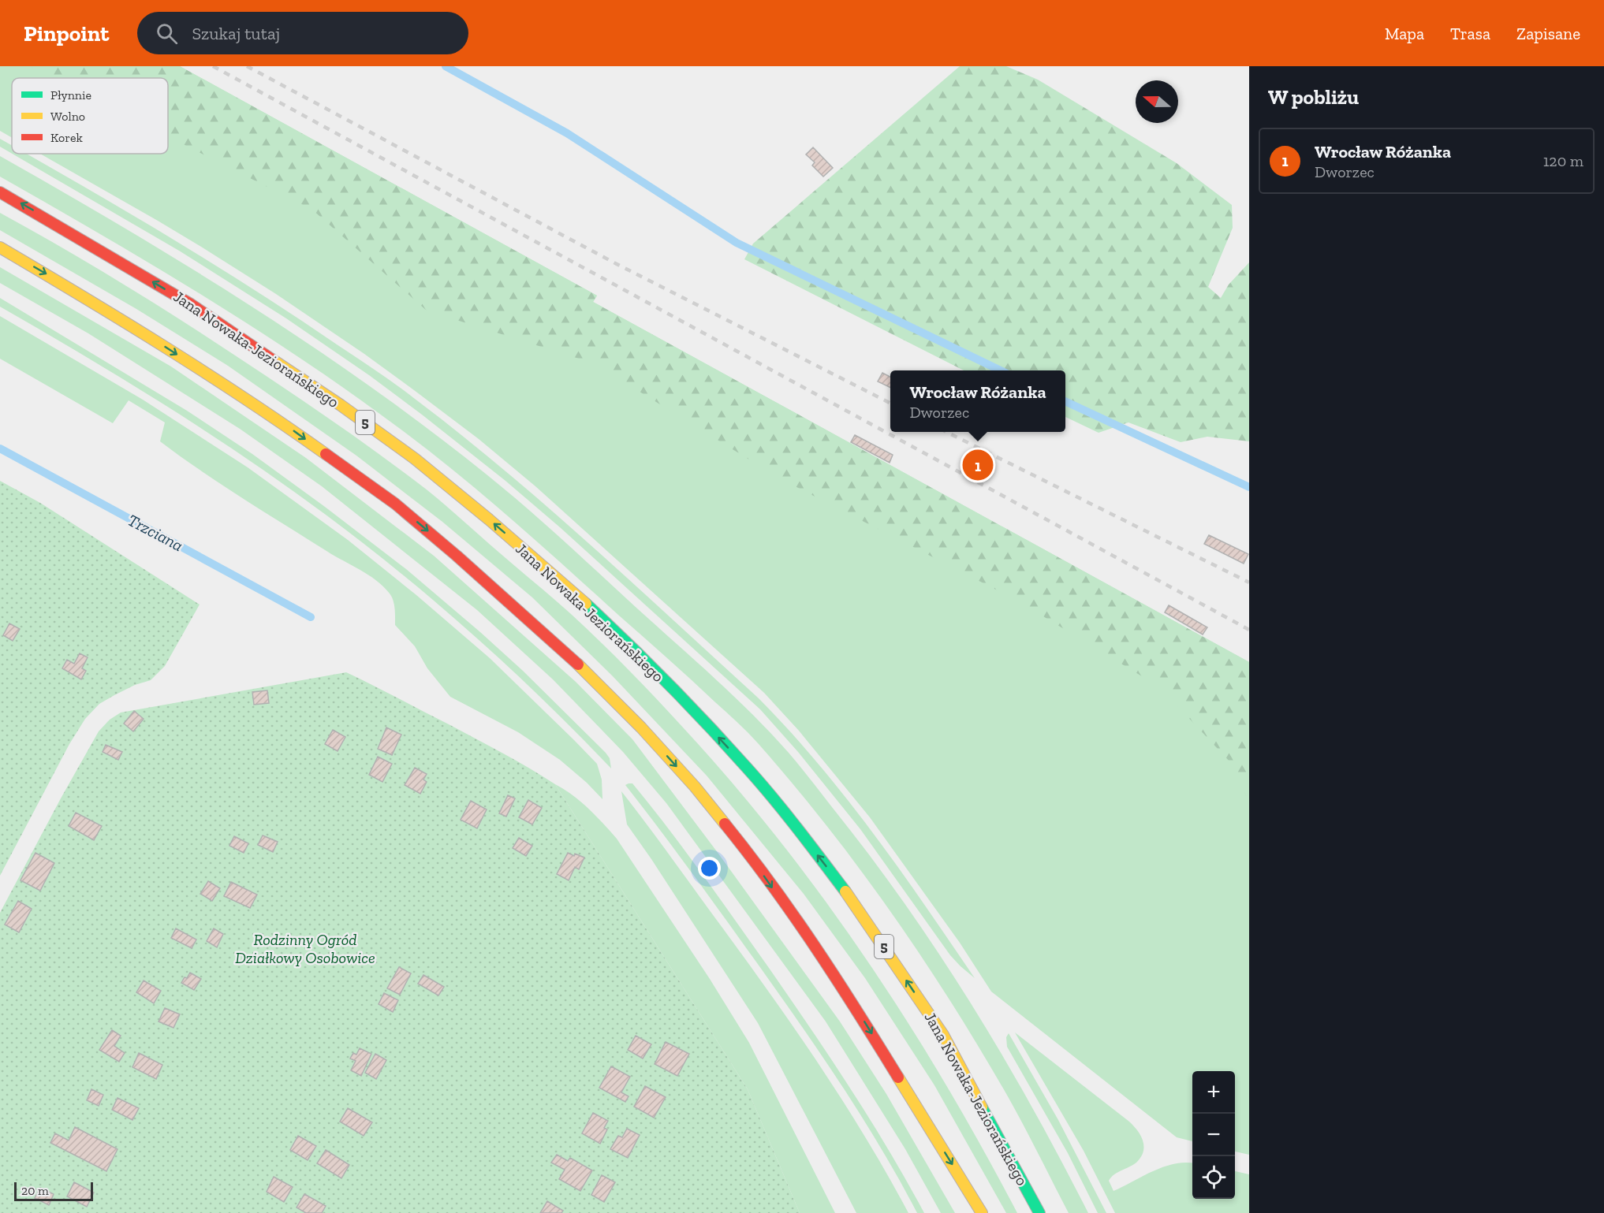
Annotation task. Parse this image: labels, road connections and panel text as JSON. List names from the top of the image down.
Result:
{
  "streets": {
    "main road": ["Jana Nowaka-Jeziorańskiego", "5"]
  },
  "water": ["Trzciana"],
  "parks": ["Rodzinny Ogród Działkowy Osobowice"],
  "legend": ["Płynnie", "Wolno", "Korek"],
  "scale_bar": "20 m",
  "north": "left",
  "page": {
    "header": "Pinpoint",
    "search": "Szukaj tutaj",
    "nav": ["Mapa", "Trasa", "Zapisane"],
    "heading": "W pobliżu",
    "list": [
      {
        "mark": "1",
        "name": "Wrocław Różanka",
        "note": "Dworzec",
        "value": "120 m"
      }
    ],
    "popup": ["Wrocław Różanka", "Dworzec"],
    "pins": "1",
    "map_buttons": ["+", "−"],
    "scale": "20 m"
  }
}
